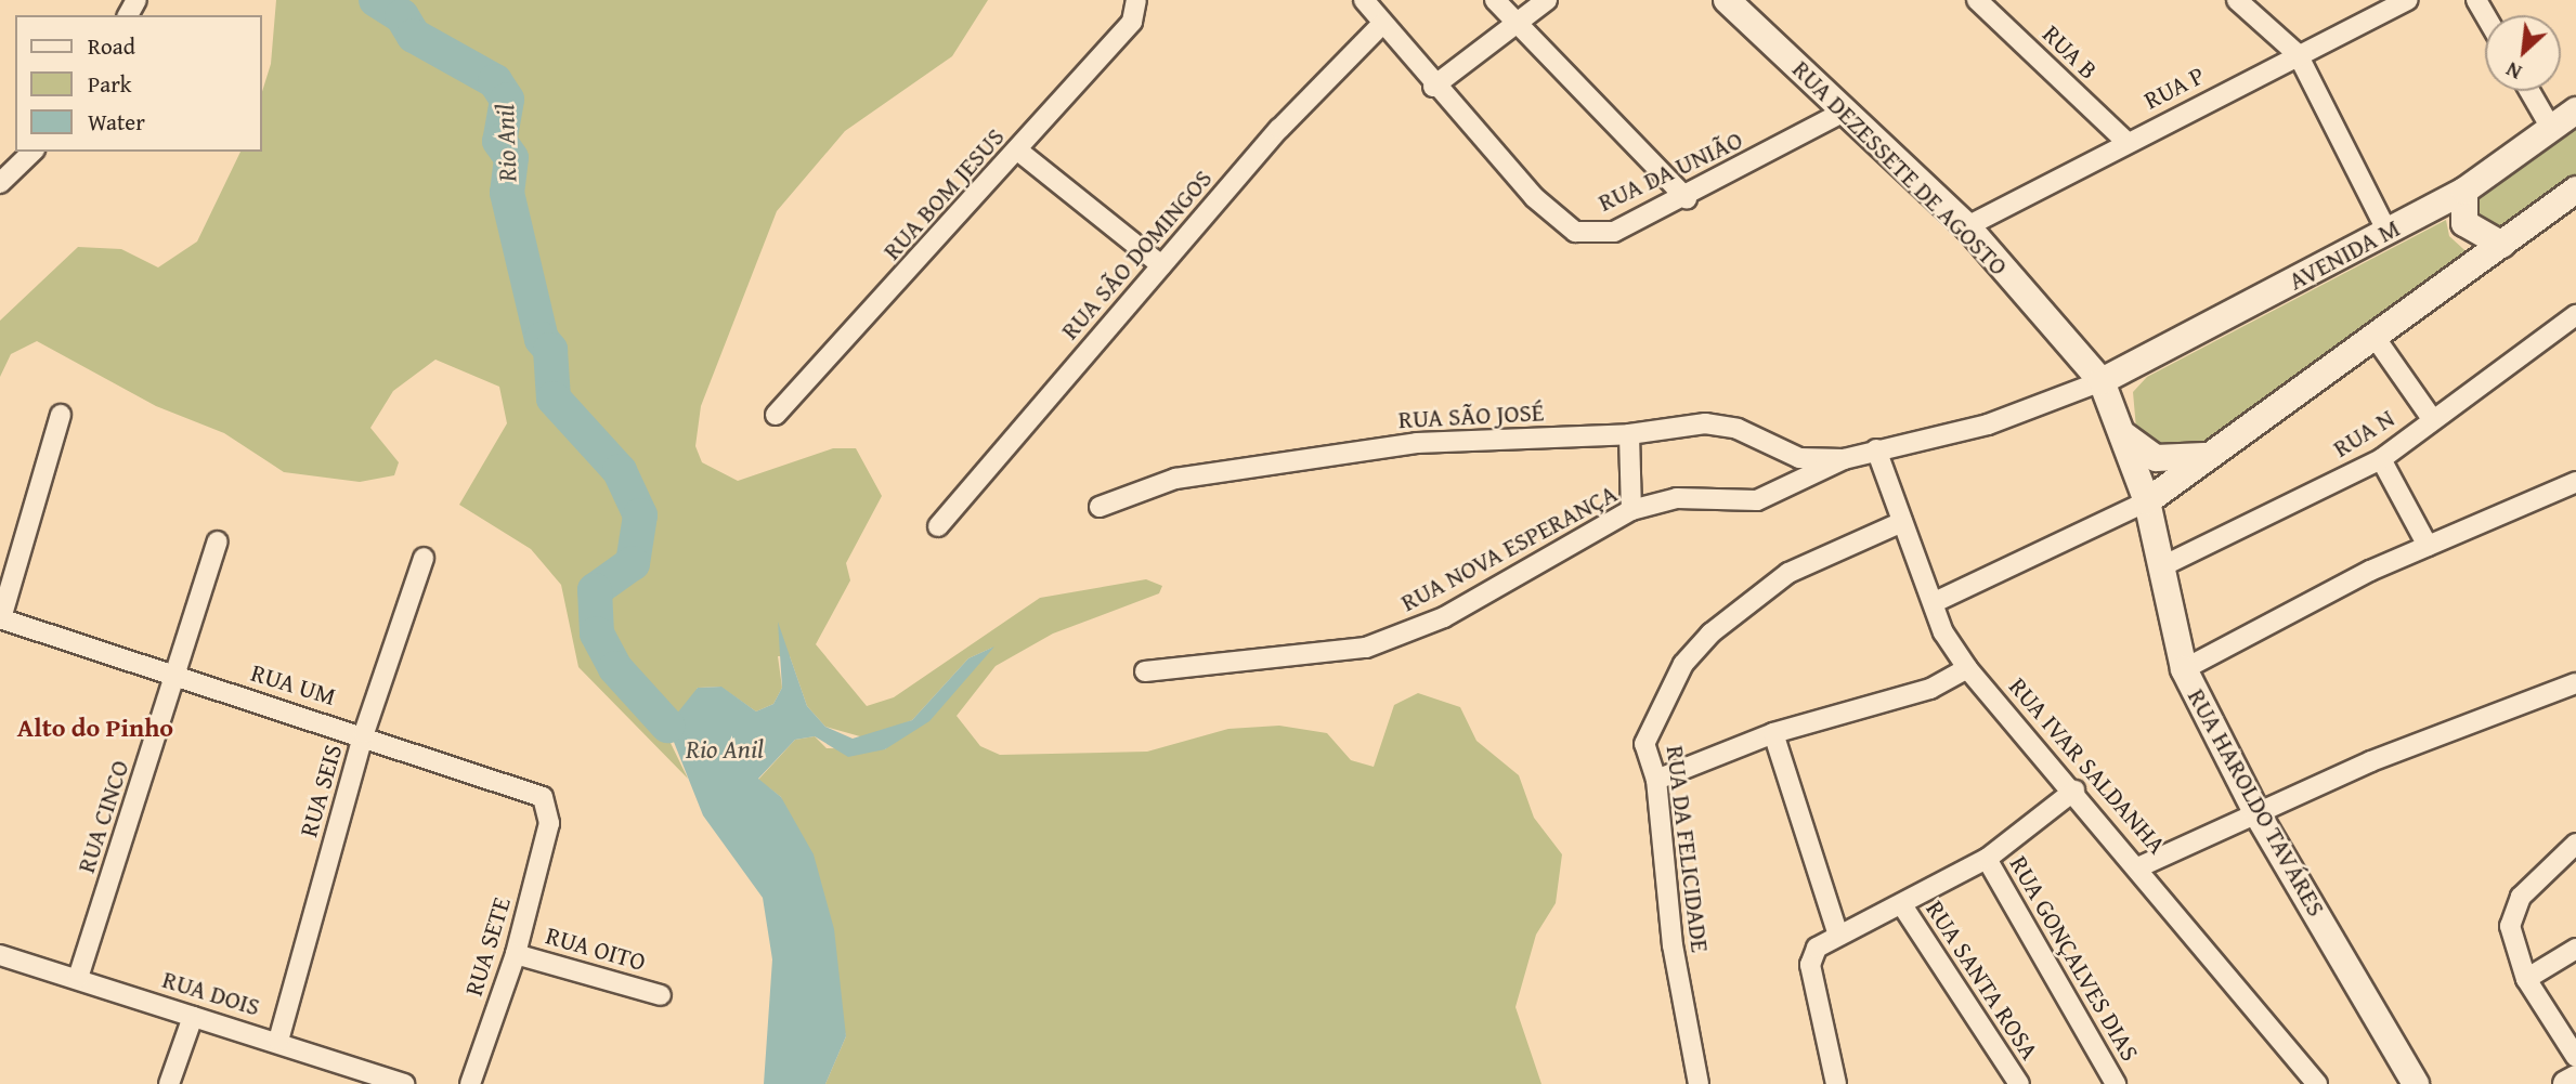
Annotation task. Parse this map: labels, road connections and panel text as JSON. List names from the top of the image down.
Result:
{
  "streets": {
    "street": [
      "RUA B",
      "RUA P",
      "RUA DEZESSETE DE AGOSTO",
      "RUA DA UNIÃO",
      "RUA BOM JESUS",
      "RUA SÃO DOMINGOS",
      "AVENIDA M",
      "RUA SÃO JOSÉ",
      "RUA N",
      "RUA NOVA ESPERANÇA",
      "RUA UM",
      "RUA IVAR SALDANHA",
      "RUA SEIS",
      "RUA HAROLDO TAVÁRES",
      "RUA CINCO",
      "RUA DA FELICIDADE",
      "RUA SETE",
      "RUA OITO",
      "RUA GONÇALVES DIAS",
      "RUA SANTA ROSA",
      "RUA DOIS"
    ]
  },
  "crossings": [
    ["RUA B", "RUA P"],
    ["RUA P", "RUA DEZESSETE DE AGOSTO"],
    ["RUA DEZESSETE DE AGOSTO", "RUA DA UNIÃO"],
    ["RUA DEZESSETE DE AGOSTO", "AVENIDA M"],
    ["RUA DEZESSETE DE AGOSTO", "RUA HAROLDO TAVÁRES"],
    ["RUA DA UNIÃO", "RUA SÃO DOMINGOS"],
    ["RUA SÃO JOSÉ", "RUA NOVA ESPERANÇA"],
    ["RUA N", "RUA HAROLDO TAVÁRES"],
    ["RUA UM", "RUA SEIS"],
    ["RUA UM", "RUA CINCO"],
    ["RUA UM", "RUA SETE"],
    ["RUA IVAR SALDANHA", "RUA DA FELICIDADE"],
    ["RUA SEIS", "RUA DOIS"],
    ["RUA CINCO", "RUA DOIS"],
    ["RUA SETE", "RUA OITO"]
  ],
  "districts": ["Alto do Pinho"],
  "water": ["Rio Anil"],
  "legend": ["Road", "Park", "Water"],
  "north": "bottom left"
}
